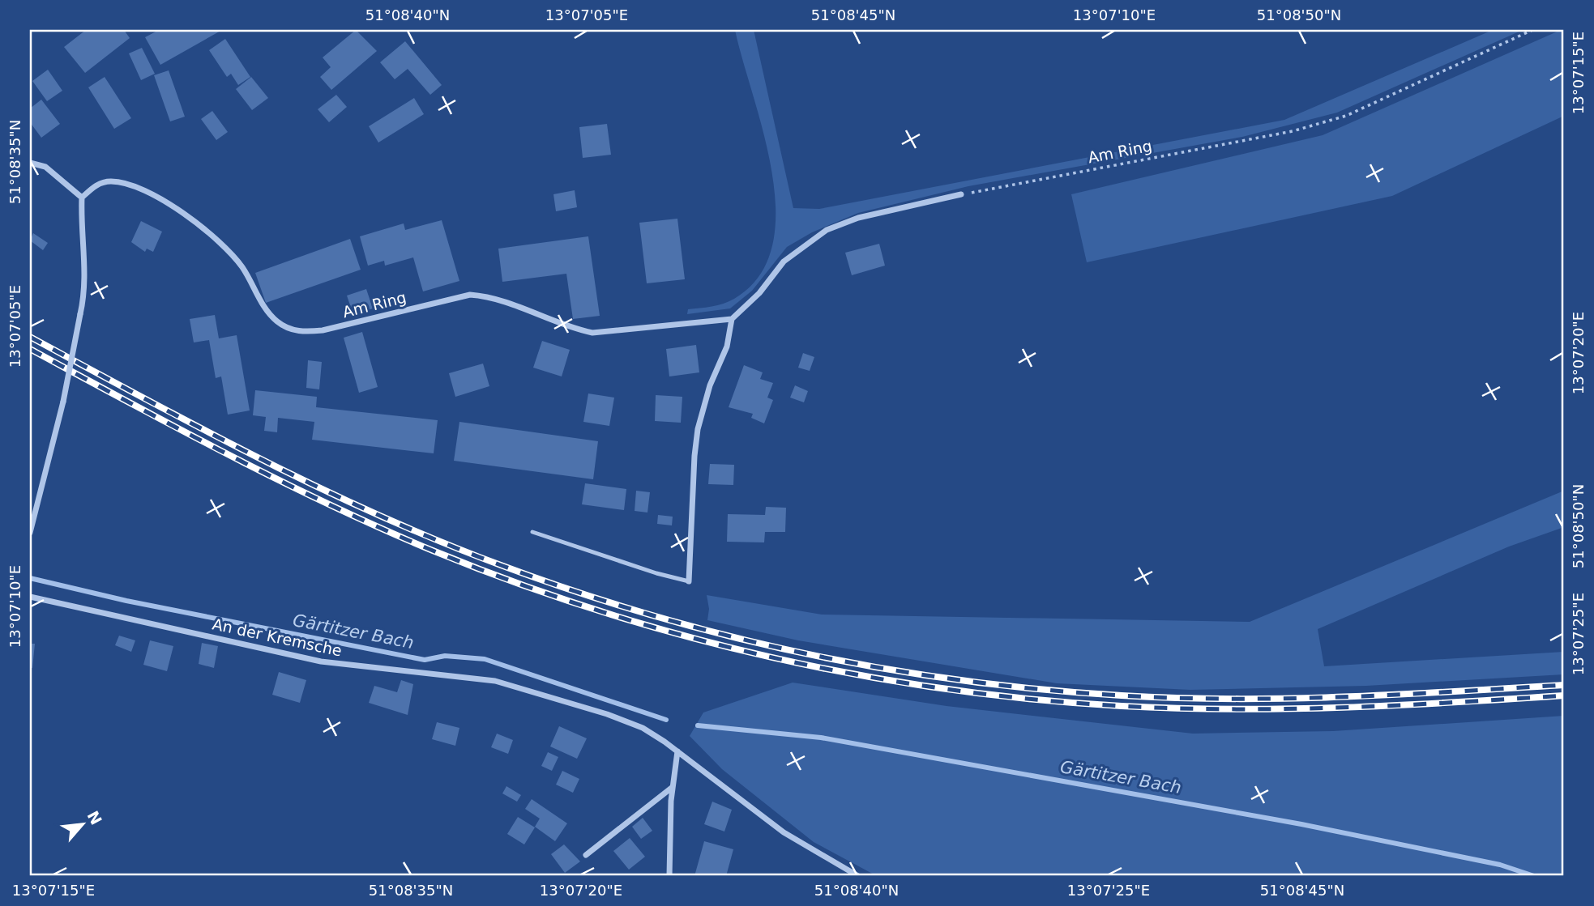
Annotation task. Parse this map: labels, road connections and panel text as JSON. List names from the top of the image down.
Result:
{
  "streets": {
    "street": ["Am Ring", "An der Kremsche"]
  },
  "water": ["Gärtitzer Bach"],
  "north": "top right",
  "coordinates": [
    "51°08'40\"N",
    "13°07'05\"E",
    "51°08'45\"N",
    "13°07'10\"E",
    "51°08'50\"N",
    "13°07'15\"E",
    "51°08'35\"N",
    "13°07'20\"E",
    "13°07'25\"E"
  ]
}
